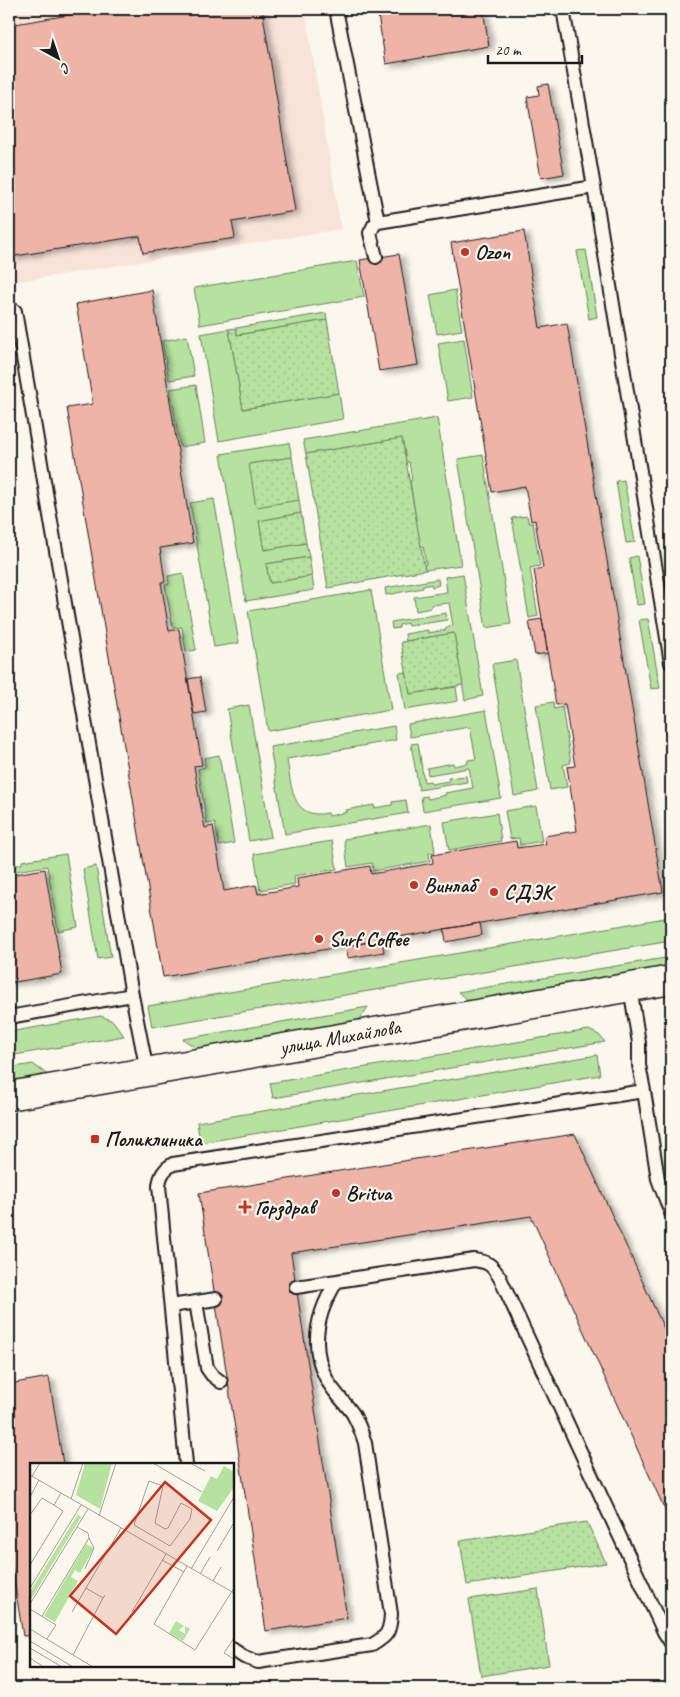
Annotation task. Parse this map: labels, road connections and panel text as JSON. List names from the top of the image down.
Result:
{
  "streets": {
    "street": ["улица Михайлова"]
  },
  "places": {
    "other": [
      "Ozon",
      "Винлаб",
      "СДЭК",
      "Surf Coffee",
      "Britva"
    ],
    "transit": ["Поликлиника"],
    "health": ["Горздрав"]
  },
  "scale_bar": "20 m",
  "north": "bottom right"
}
